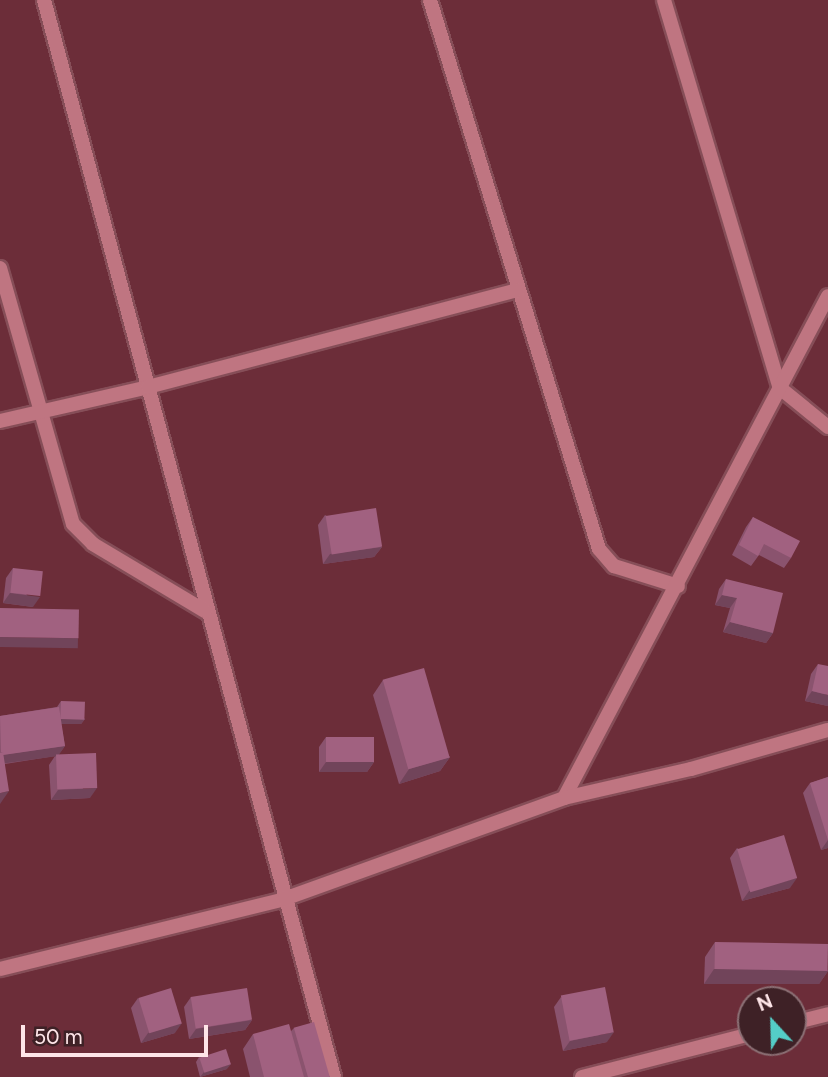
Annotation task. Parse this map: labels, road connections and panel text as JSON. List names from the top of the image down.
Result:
{
  "scale_bar": "50 m",
  "north": "top"
}
